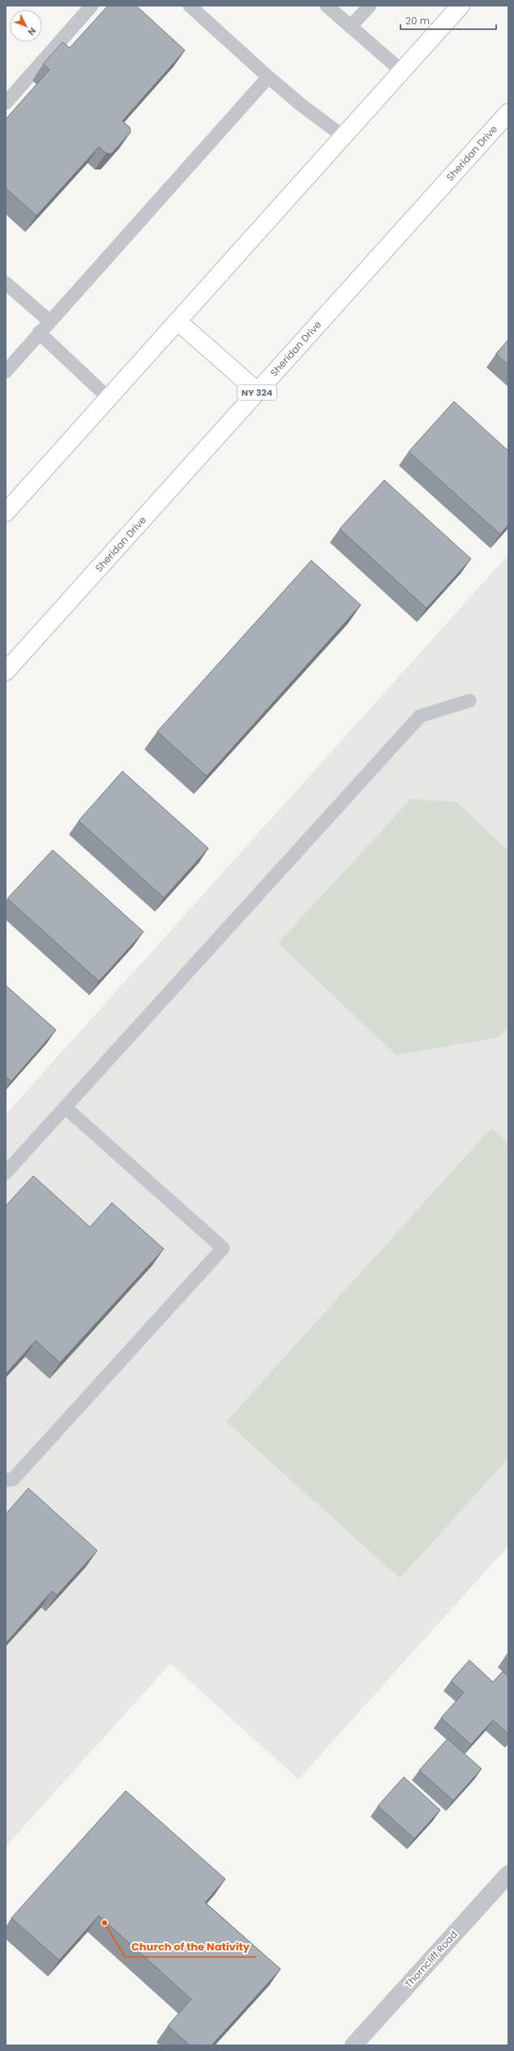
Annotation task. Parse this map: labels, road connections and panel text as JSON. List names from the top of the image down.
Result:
{
  "streets": {
    "main road": ["Sheridan Drive", "NY 324"],
    "street": ["Thorncliff Road"]
  },
  "places": ["Church of the Nativity"],
  "scale_bar": "20 m",
  "north": "bottom right"
}
